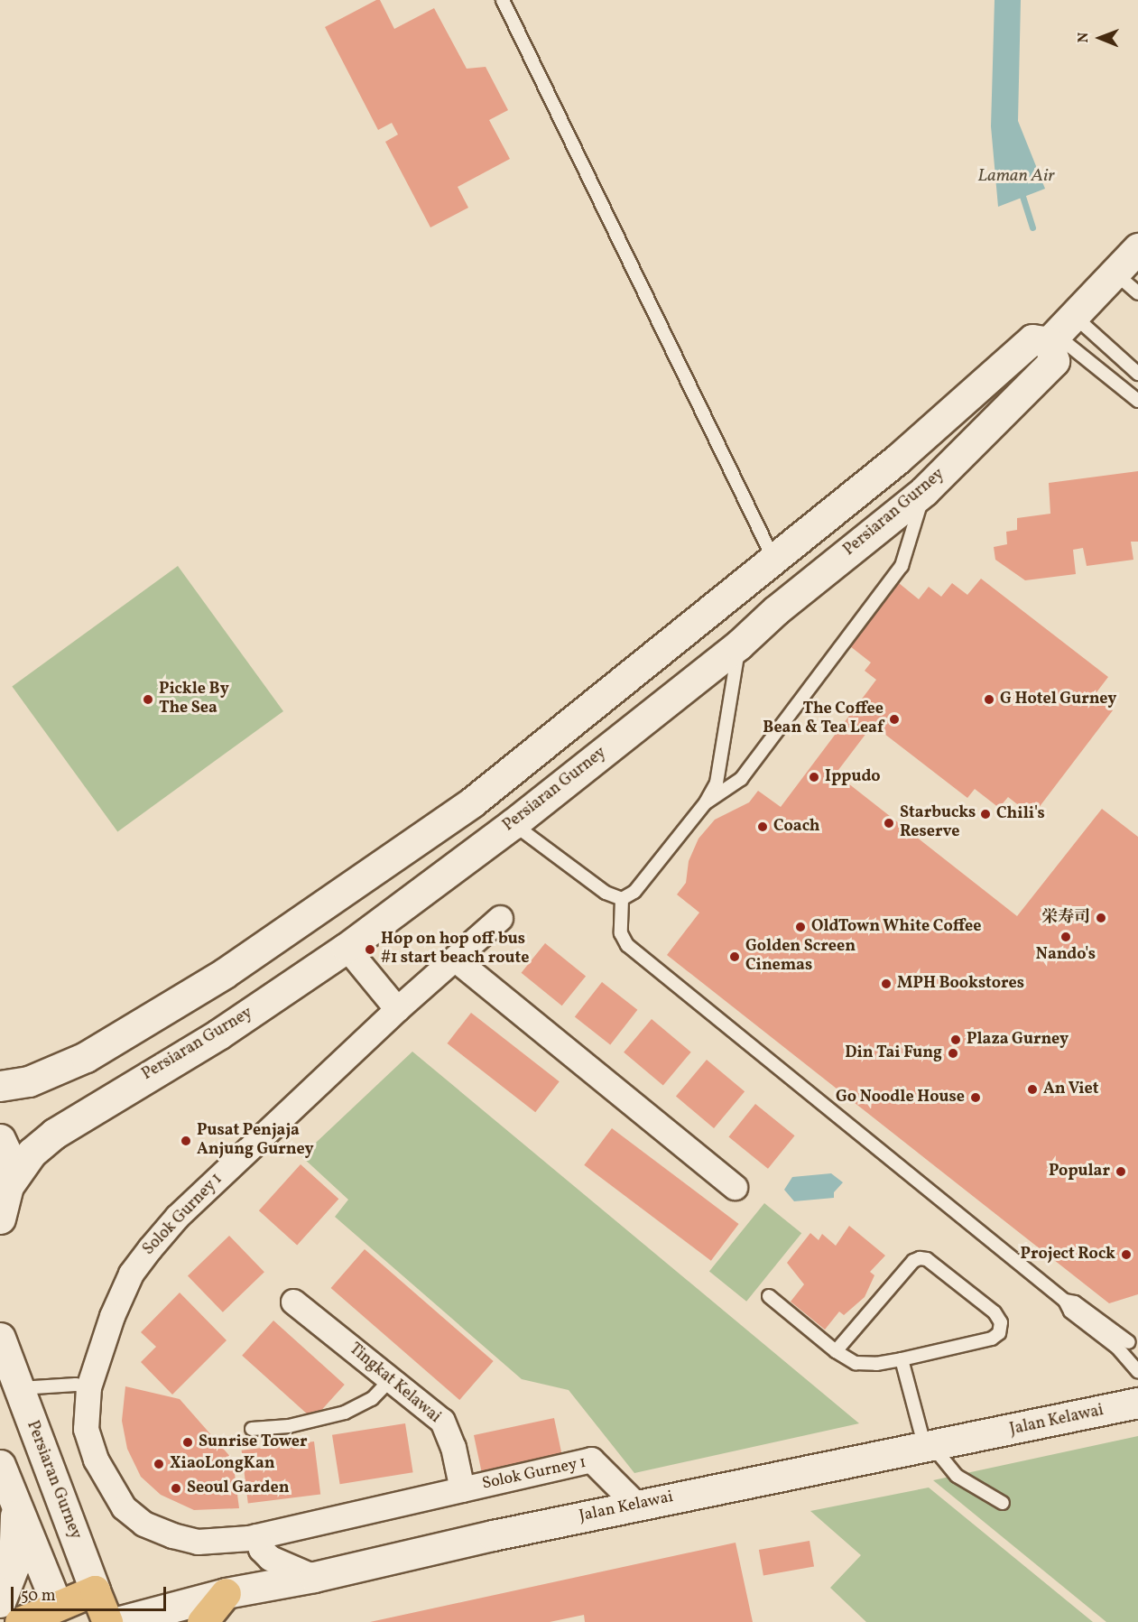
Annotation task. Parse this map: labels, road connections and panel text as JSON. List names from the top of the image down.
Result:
{
  "streets": {
    "main road": ["Persiaran Gurney", "Jalan Kelawai"],
    "street": ["Solok Gurney 1", "Tingkat Kelawai"]
  },
  "crossings": [
    ["Solok Gurney 1", "Tingkat Kelawai"],
    ["Solok Gurney 1", "Jalan Kelawai"]
  ],
  "water": ["Laman Air"],
  "places": [
    "Pickle By The Sea",
    "G Hotel Gurney",
    "The Coffee Bean & Tea Leaf",
    "Ippudo",
    "Chili's",
    "Starbucks Reserve",
    "Coach",
    "栄寿司",
    "OldTown White Coffee",
    "Nando's",
    "Hop on hop off bus #1 start beach route",
    "Golden Screen Cinemas",
    "MPH Bookstores",
    "Plaza Gurney",
    "Din Tai Fung",
    "An Viet",
    "Go Noodle House",
    "Pusat Penjaja Anjung Gurney",
    "Popular",
    "Project Rock",
    "Sunrise Tower",
    "XiaoLongKan",
    "Seoul Garden"
  ],
  "scale_bar": "50 m",
  "north": "left"
}
